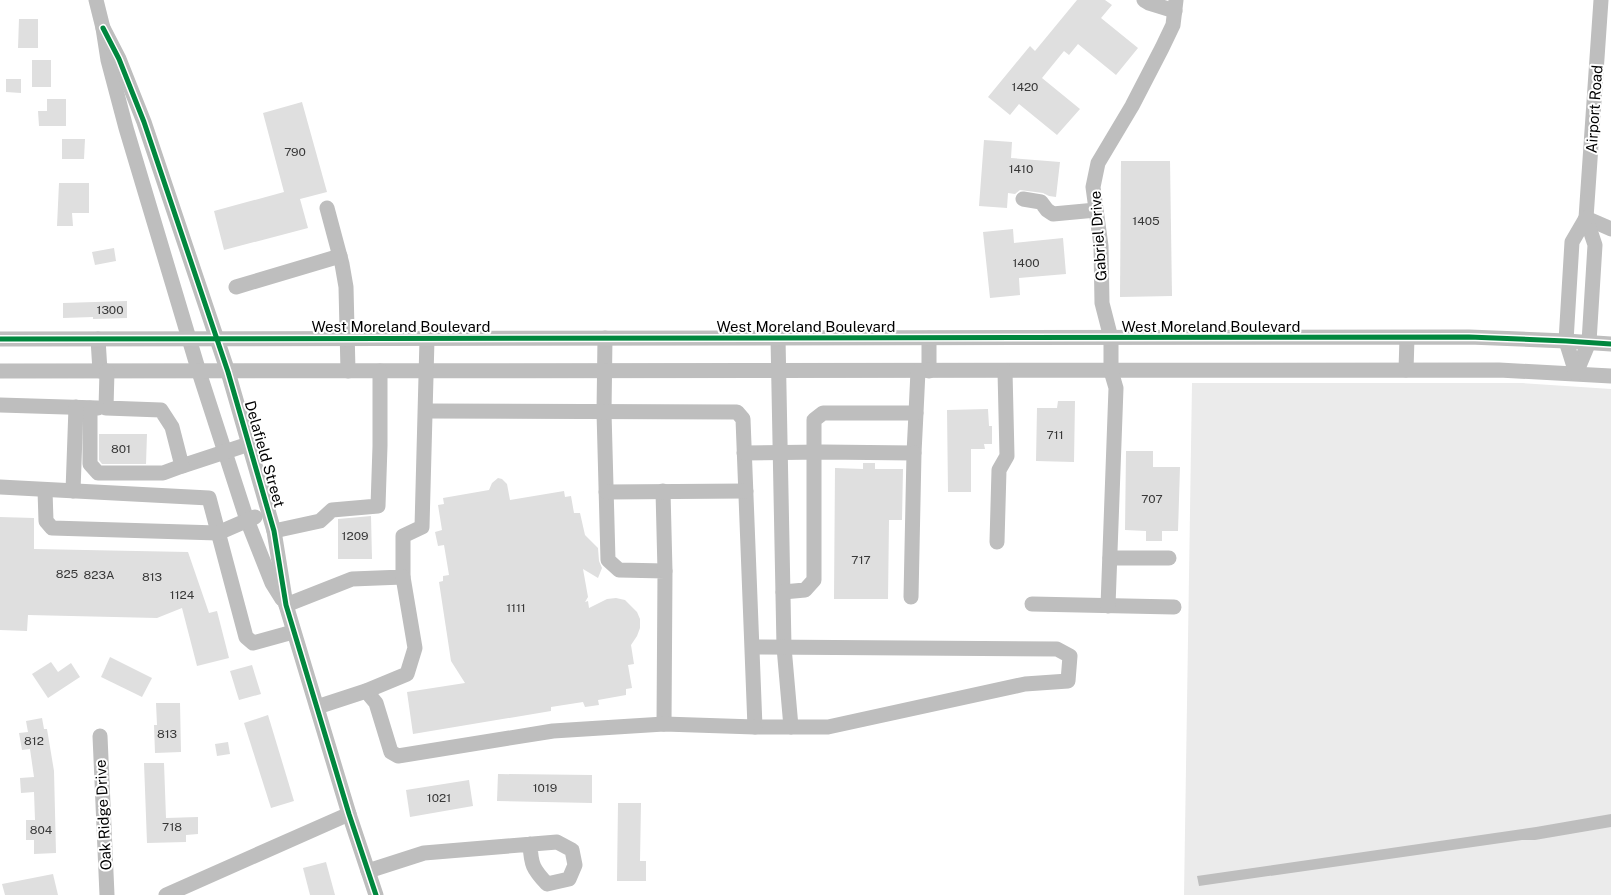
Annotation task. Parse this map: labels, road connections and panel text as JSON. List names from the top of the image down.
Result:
{
  "streets": {
    "street": [
      "Airport Road",
      "Gabriel Drive",
      "West Moreland Boulevard",
      "Delafield Street",
      "Oak Ridge Drive"
    ]
  },
  "crossings": [
    ["Airport Road", "West Moreland Boulevard"],
    ["Gabriel Drive", "West Moreland Boulevard"],
    ["West Moreland Boulevard", "Delafield Street"]
  ],
  "house_numbers": [
    "1420",
    "790",
    "1410",
    "1405",
    "1400",
    "1300",
    "711",
    "801",
    "707",
    "1209",
    "717",
    "825",
    "823A",
    "813",
    "1124",
    "1111",
    "813",
    "812",
    "1019",
    "1021",
    "718",
    "804"
  ]
}
